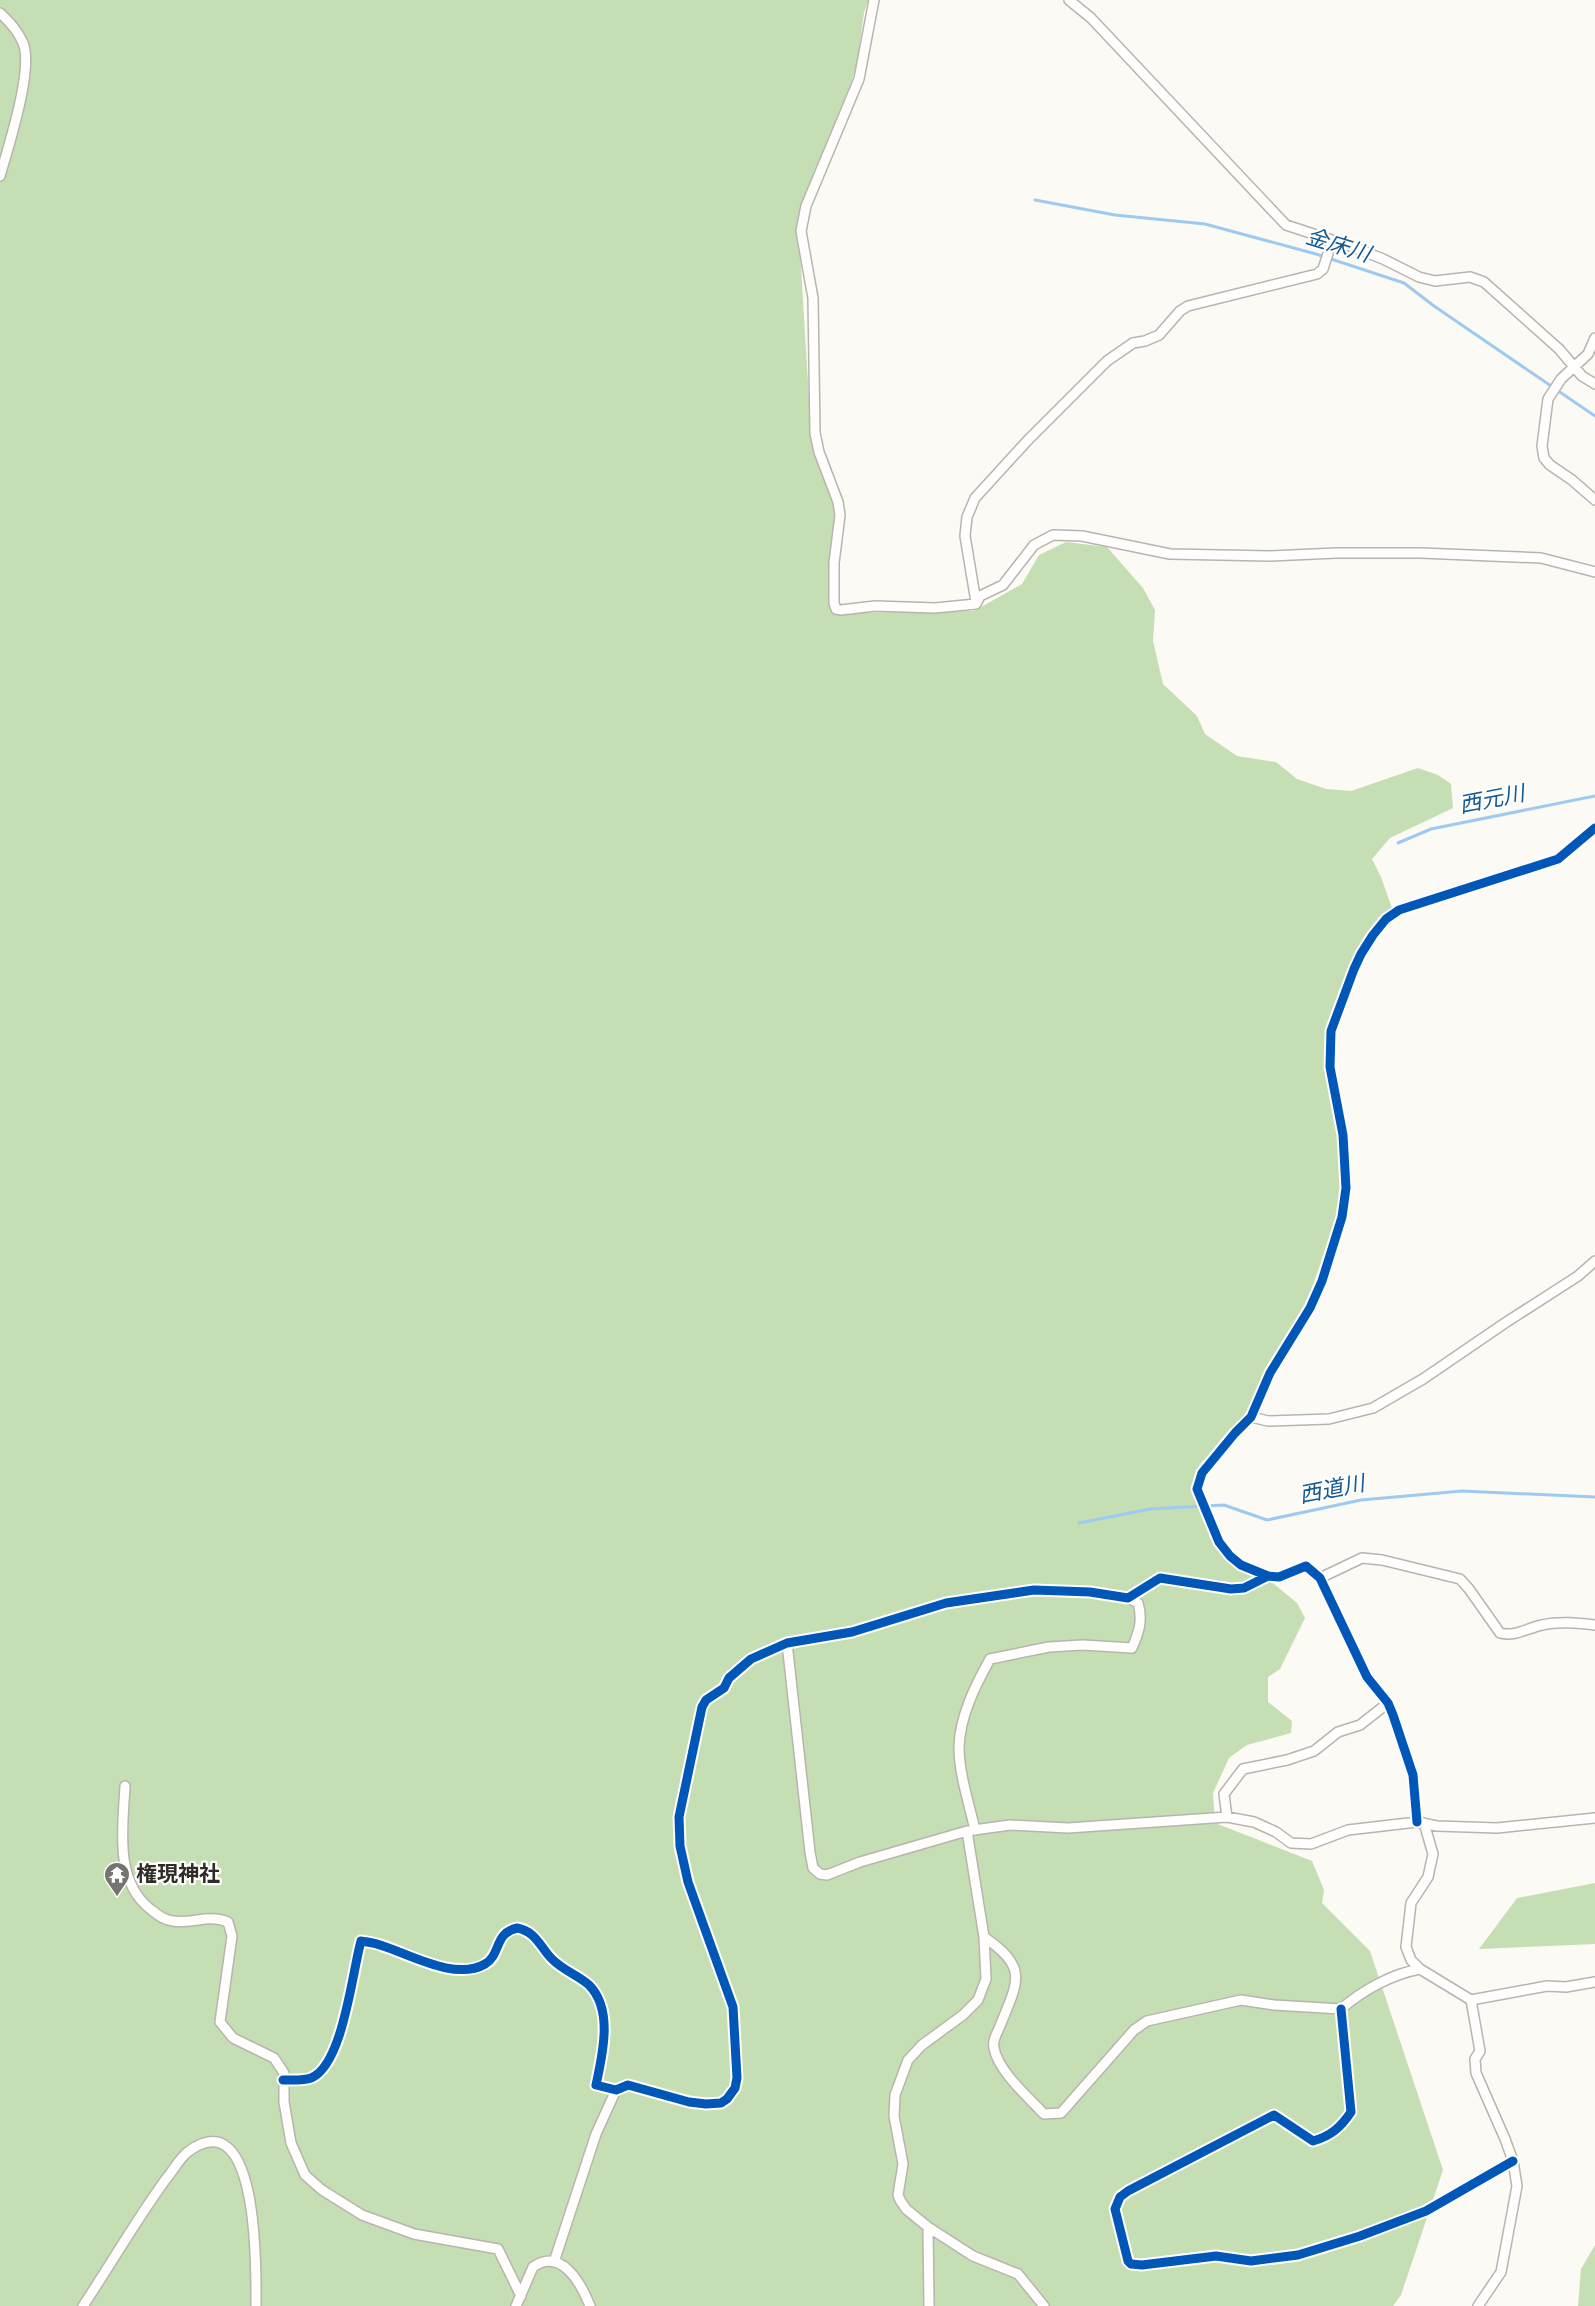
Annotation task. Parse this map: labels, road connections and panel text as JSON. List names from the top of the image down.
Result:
{
  "water": ["金床川", "西元川", "西道川"],
  "places": {
    "temple": ["権現神社"]
  }
}
